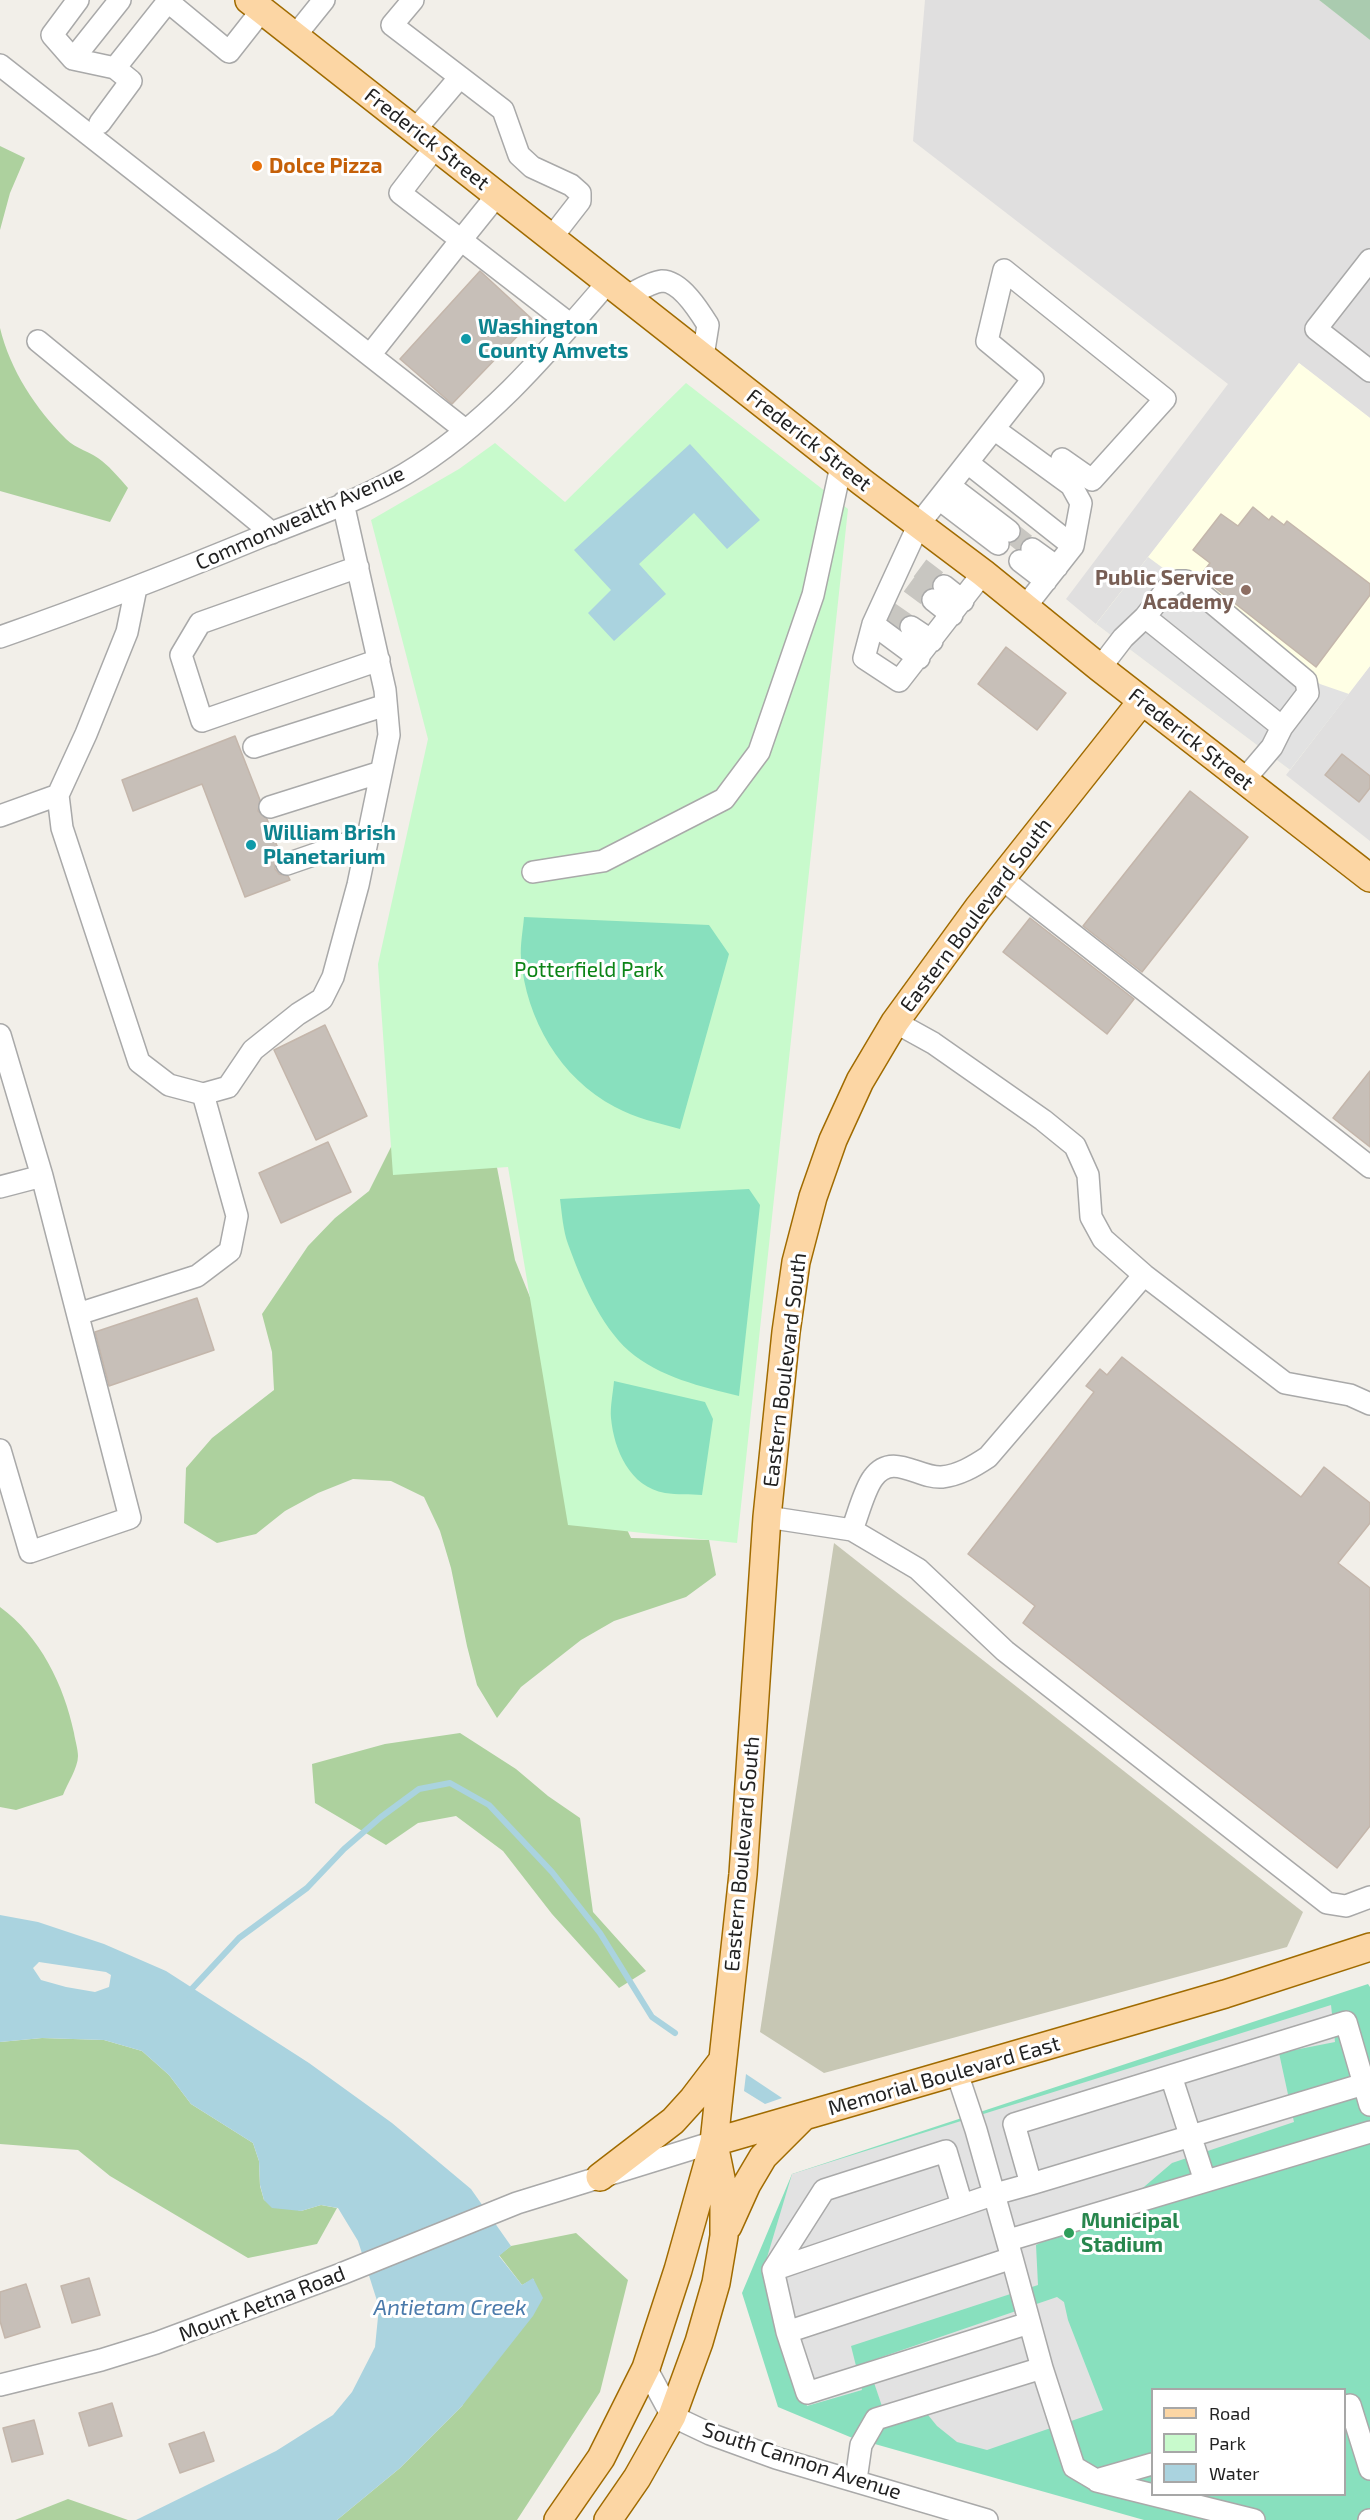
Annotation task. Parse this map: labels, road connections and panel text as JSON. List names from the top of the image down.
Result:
{
  "streets": {
    "main road": ["Frederick Street", "Eastern Boulevard South", "Memorial Boulevard East"],
    "street": ["Commonwealth Avenue", "Mount Aetna Road", "South Cannon Avenue"]
  },
  "crossings": [
    ["Frederick Street", "Commonwealth Avenue"],
    ["Frederick Street", "Eastern Boulevard South"],
    ["Eastern Boulevard South", "Memorial Boulevard East"],
    ["Eastern Boulevard South", "South Cannon Avenue"],
    ["Memorial Boulevard East", "Mount Aetna Road"]
  ],
  "water": ["Antietam Creek"],
  "parks": ["Potterfield Park"],
  "places": [
    "Dolce Pizza",
    "Washington County Amvets",
    "Public Service Academy",
    "William Brish Planetarium",
    "Municipal Stadium"
  ],
  "legend": ["Road", "Park", "Water"]
}
